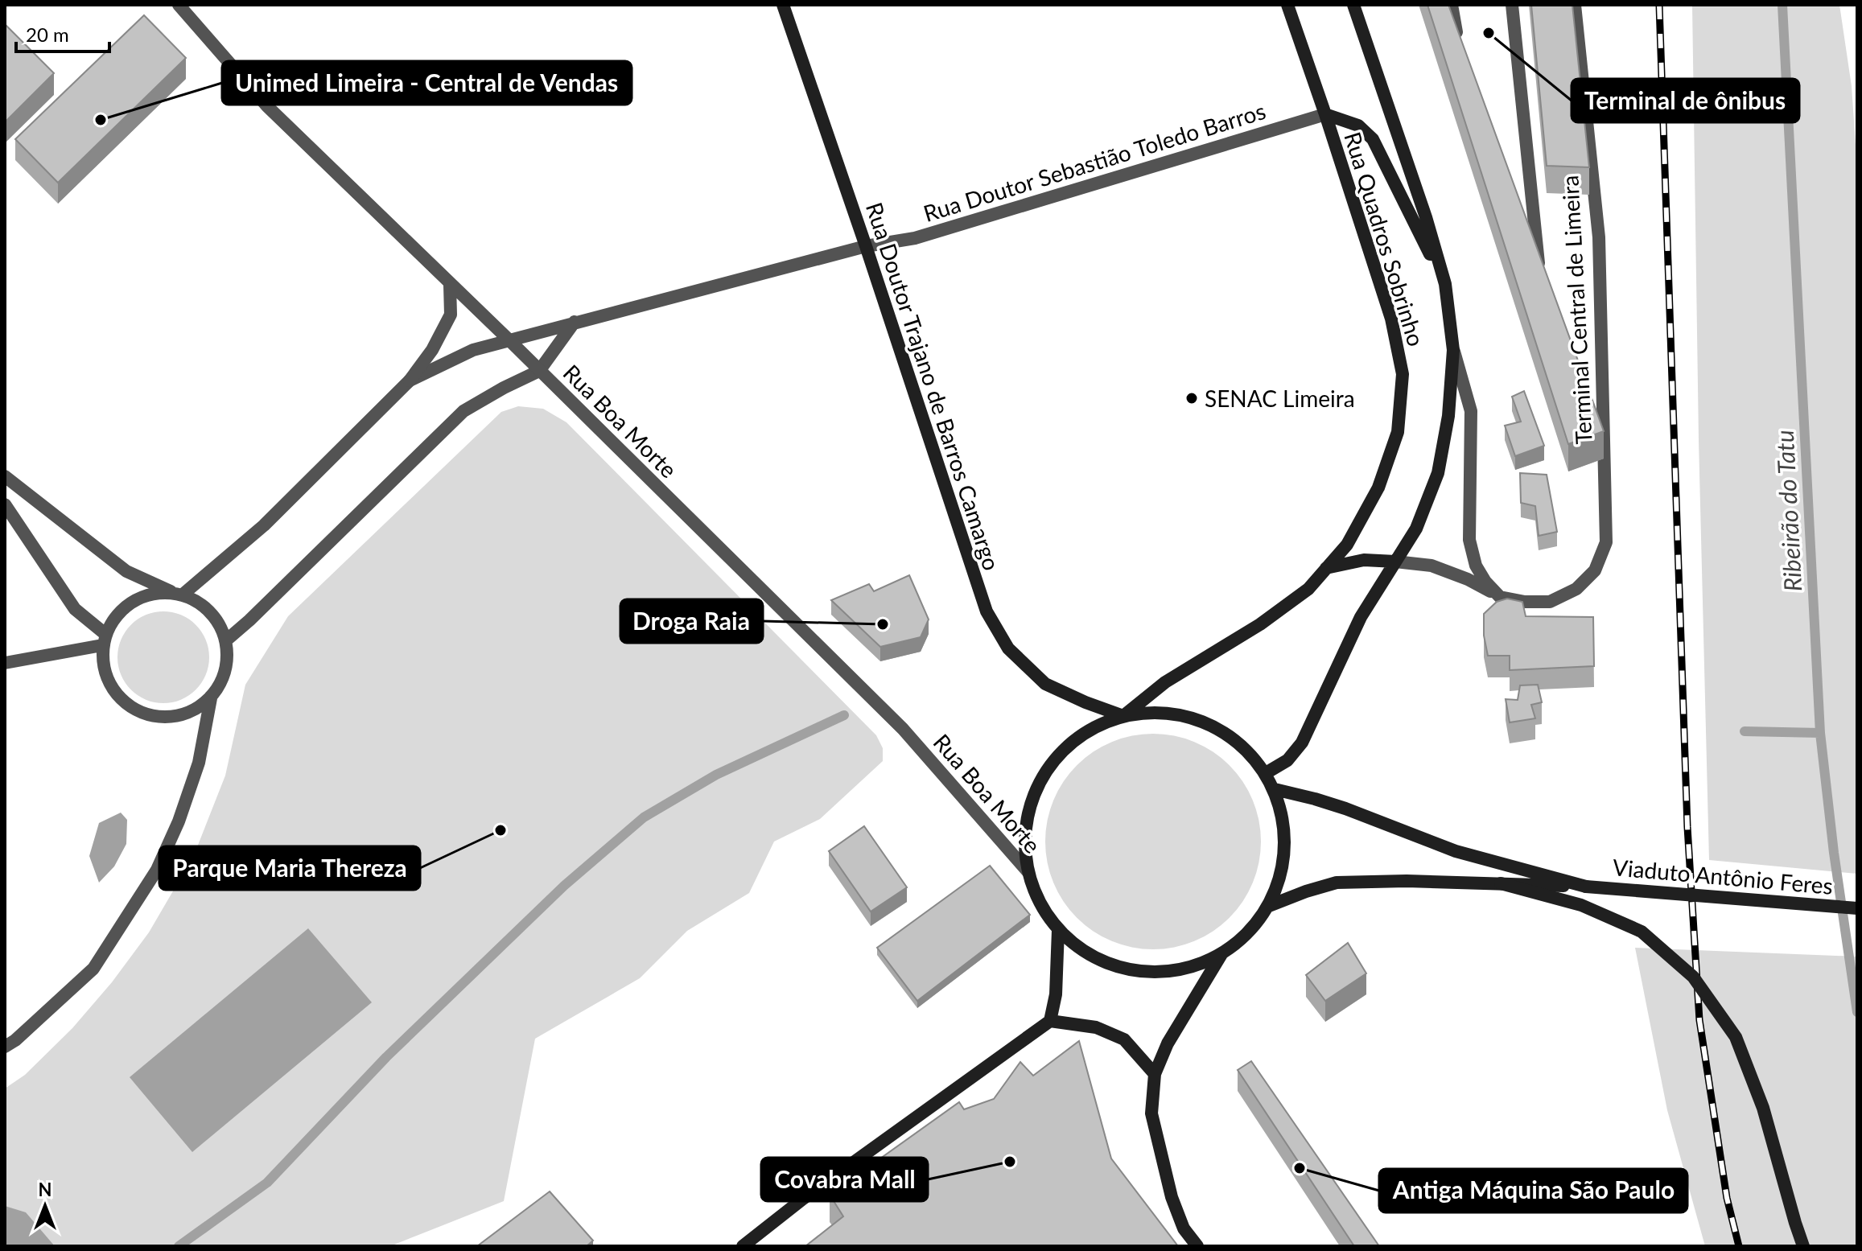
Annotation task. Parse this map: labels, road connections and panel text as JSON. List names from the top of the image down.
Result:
{
  "streets": {
    "main road": ["Rua Quadros Sobrinho", "Rua Doutor Trajano de Barros Camargo", "Viaduto Antônio Feres"],
    "street": ["Rua Doutor Sebastião Toledo Barros", "Terminal Central de Limeira", "Rua Boa Morte"]
  },
  "crossings": [
    ["Rua Doutor Sebastião Toledo Barros", "Rua Quadros Sobrinho"],
    ["Rua Doutor Sebastião Toledo Barros", "Rua Doutor Trajano de Barros Camargo"],
    ["Rua Doutor Sebastião Toledo Barros", "Rua Boa Morte"],
    ["Rua Quadros Sobrinho", "Rua Doutor Trajano de Barros Camargo"]
  ],
  "water": ["Ribeirão do Tatu"],
  "places": [
    "Terminal de ônibus",
    "Unimed Limeira - Central de Vendas",
    "SENAC Limeira",
    "Droga Raia",
    "Parque Maria Thereza",
    "Covabra Mall",
    "Antiga Máquina São Paulo"
  ],
  "scale_bar": "20 m",
  "north": "top"
}
